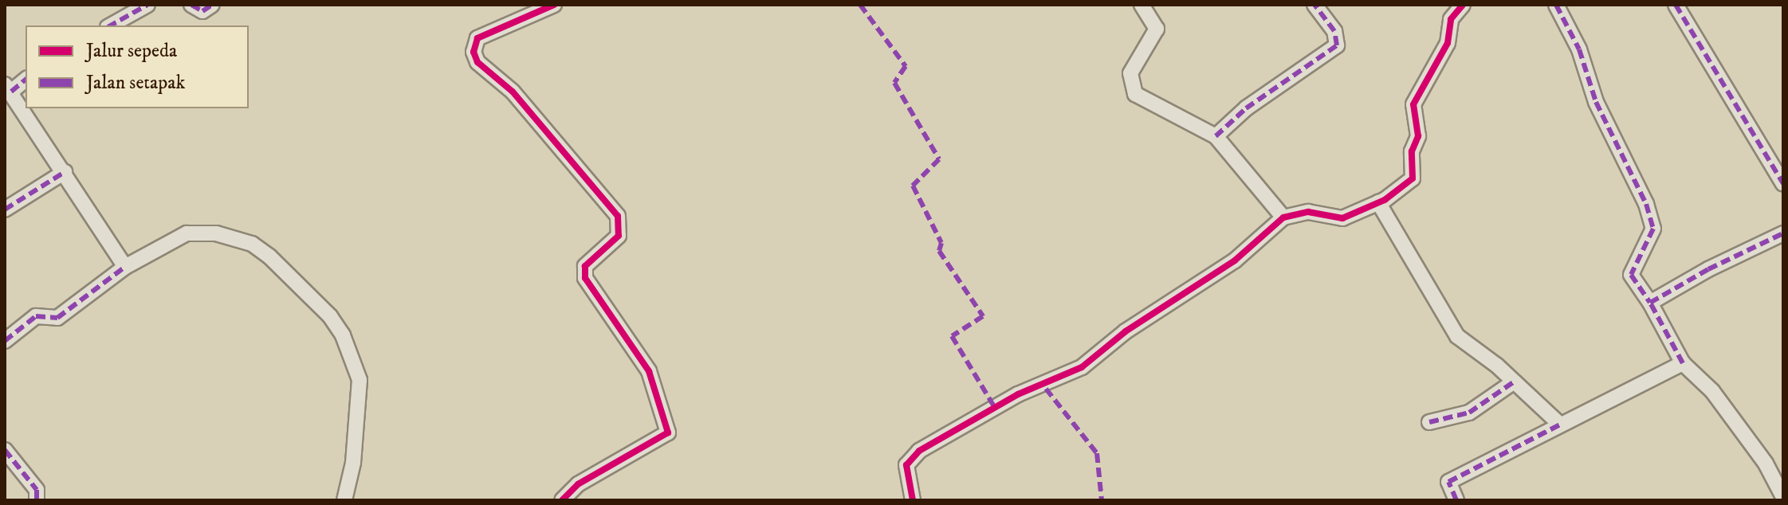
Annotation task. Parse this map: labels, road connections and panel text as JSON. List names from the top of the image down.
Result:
{
  "legend": ["Jalur sepeda", "Jalan setapak"]
}
